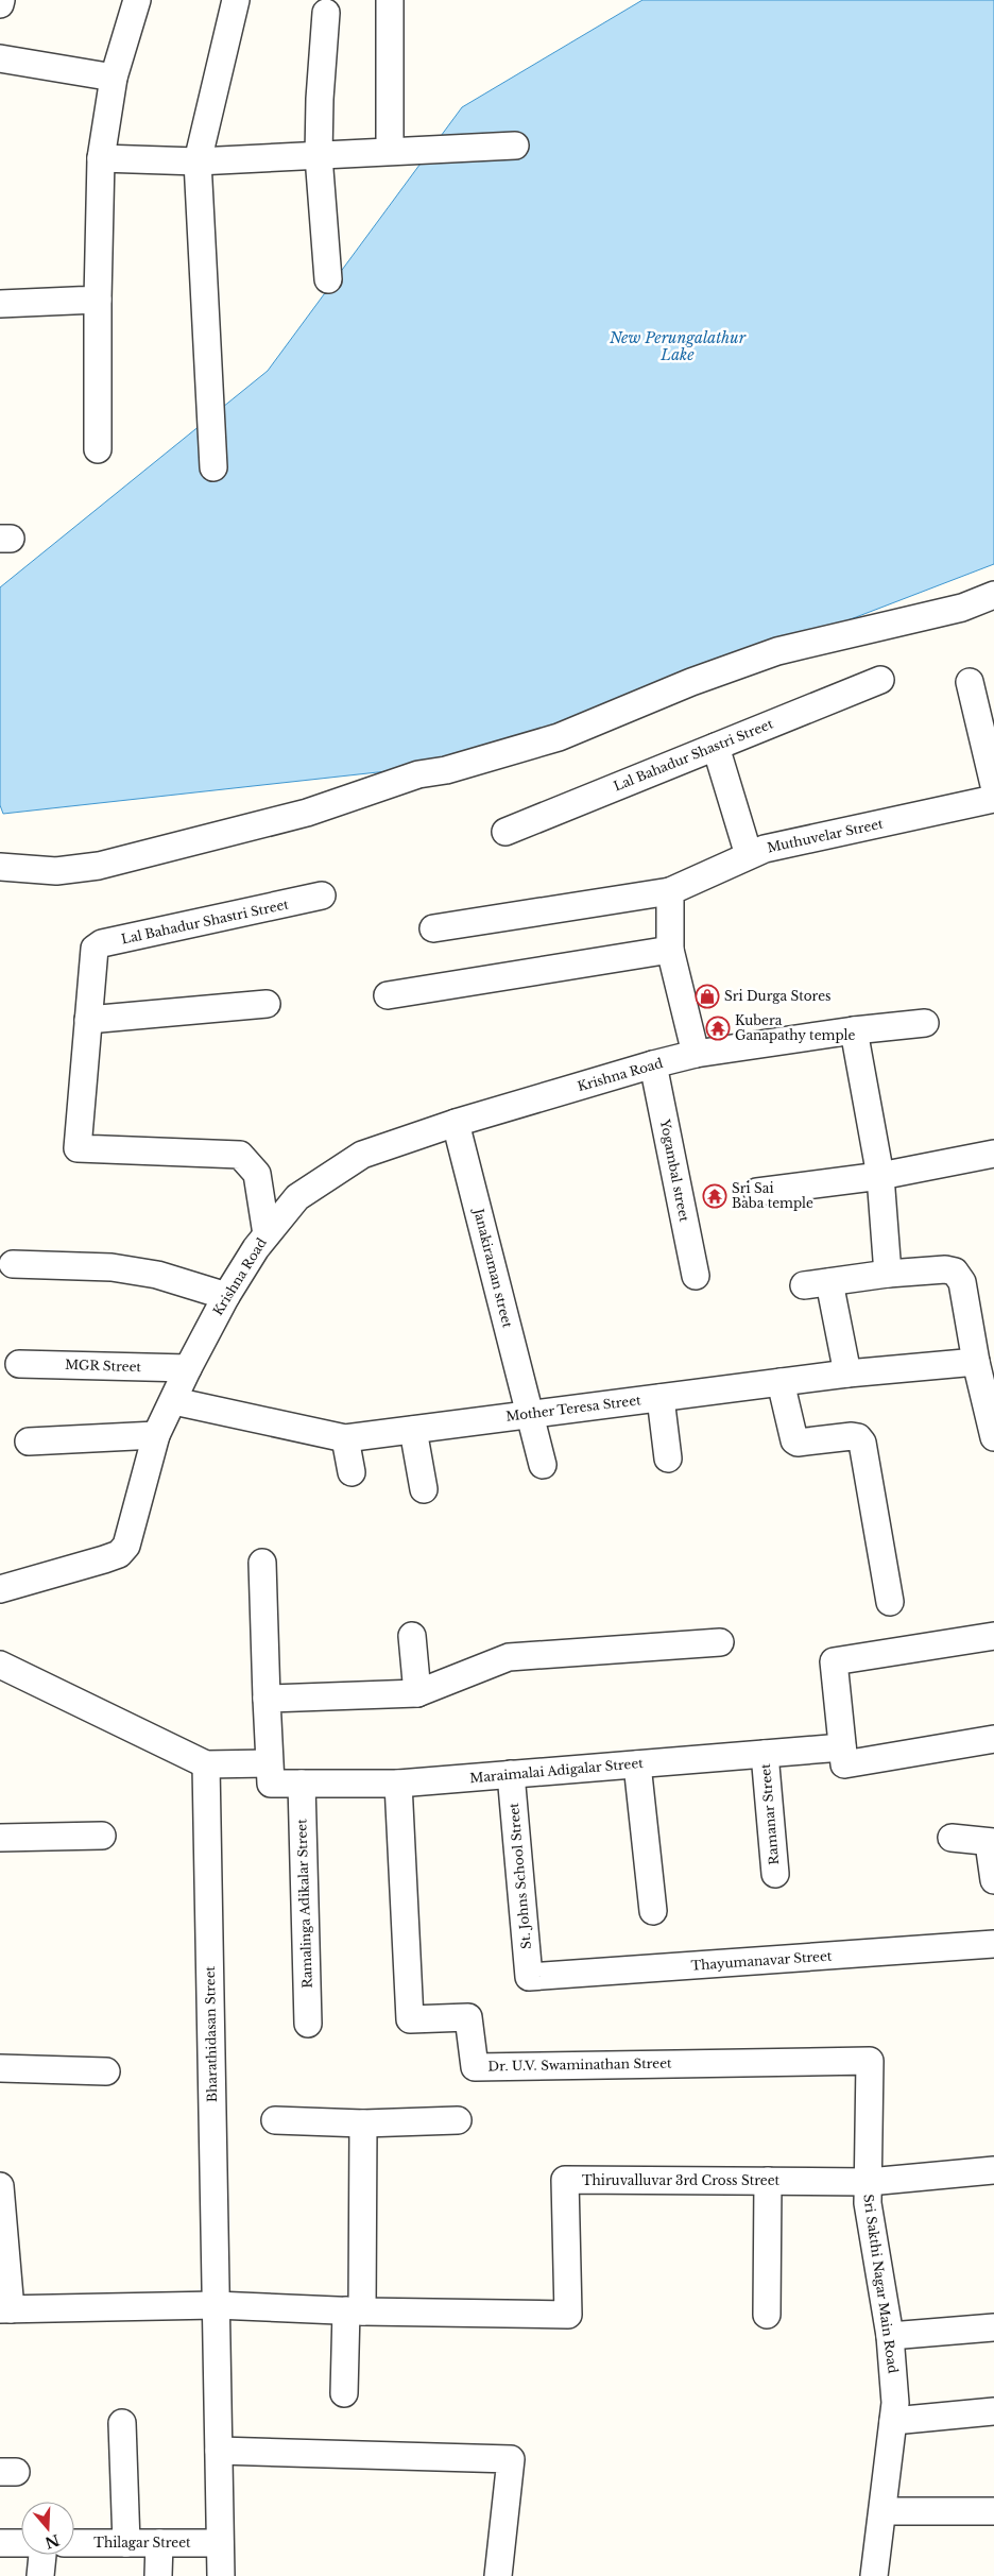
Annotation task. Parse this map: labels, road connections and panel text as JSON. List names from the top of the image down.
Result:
{
  "streets": {
    "street": [
      "Lal Bahadur Shastri Street",
      "Muthuvelar Street",
      "Krishna Road",
      "Yogambal street",
      "Janakiraman street",
      "MGR Street",
      "Mother Teresa Street",
      "Maraimalai Adigalar Street",
      "Ramanar Street",
      "St. Johns School Street",
      "Ramalinga Adikalar Street",
      "Thayumanavar Street",
      "Bharathidasan Street",
      "Dr. U.V. Swaminathan Street",
      "Thiruvalluvar 3rd Cross Street",
      "Sri Sakthi Nagar Main Road",
      "Thilagar Street"
    ]
  },
  "crossings": [
    ["Krishna Road", "Yogambal street"],
    ["Krishna Road", "Janakiraman street"],
    ["Krishna Road", "MGR Street"],
    ["Krishna Road", "Mother Teresa Street"],
    ["Janakiraman street", "Mother Teresa Street"],
    ["Maraimalai Adigalar Street", "Ramanar Street"],
    ["Maraimalai Adigalar Street", "St. Johns School Street"],
    ["Maraimalai Adigalar Street", "Ramalinga Adikalar Street"],
    ["Maraimalai Adigalar Street", "Bharathidasan Street"],
    ["Maraimalai Adigalar Street", "Dr. U.V. Swaminathan Street"],
    ["St. Johns School Street", "Thayumanavar Street"],
    ["Bharathidasan Street", "Thilagar Street"],
    ["Dr. U.V. Swaminathan Street", "Sri Sakthi Nagar Main Road"],
    ["Thiruvalluvar 3rd Cross Street", "Sri Sakthi Nagar Main Road"]
  ],
  "water": ["New Perungalathur Lake"],
  "places": {
    "shop": ["Sri Durga Stores"],
    "temple": ["Kubera Ganapathy temple", "Sri Sai Baba temple"]
  },
  "north": "bottom"
}
